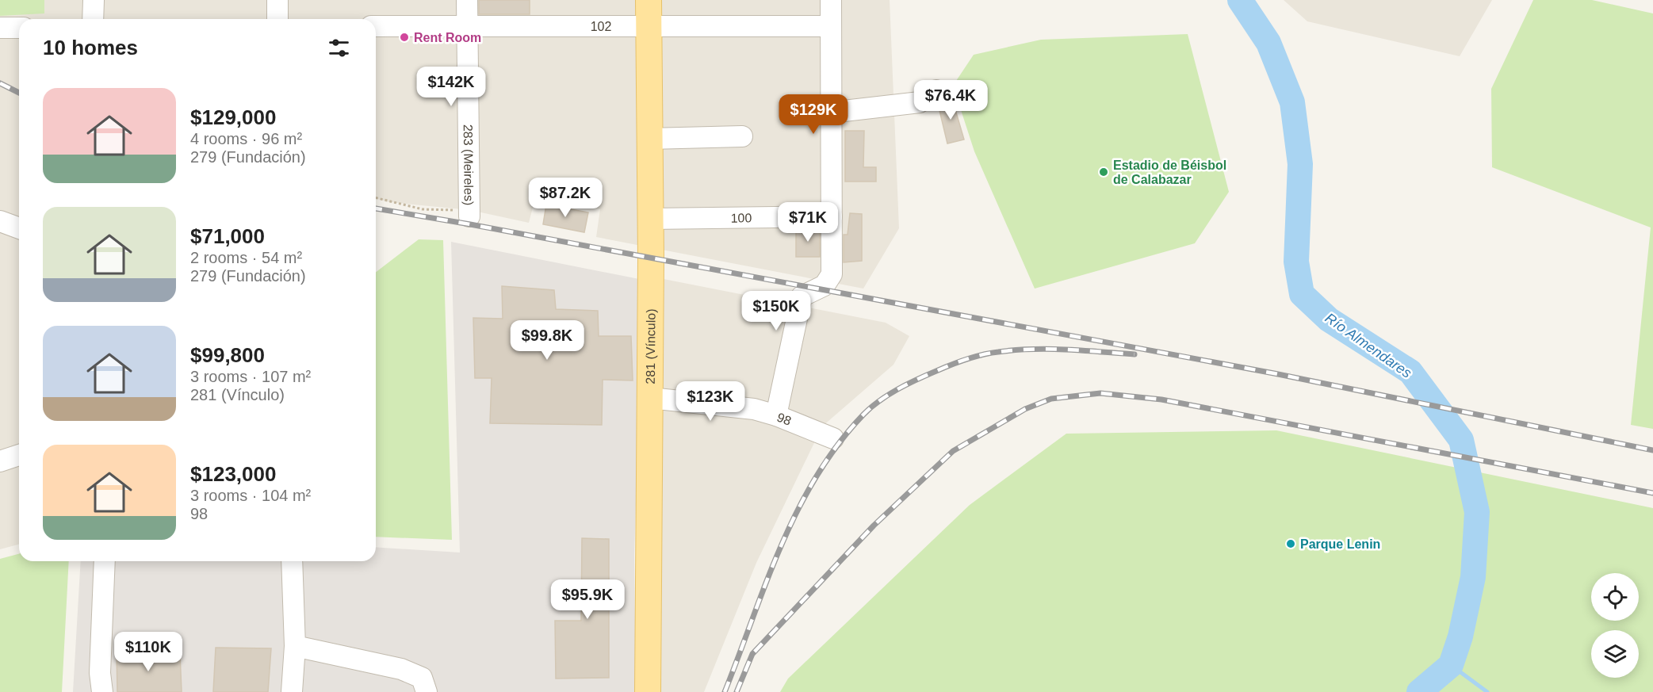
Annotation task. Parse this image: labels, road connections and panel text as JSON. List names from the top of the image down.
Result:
{
  "streets": {
    "main road": ["281 (Vínculo)"],
    "street": [
      "102",
      "283 (Meireles)",
      "100",
      "98"
    ]
  },
  "crossings": [
    ["102", "283 (Meireles)"],
    ["102", "281 (Vínculo)"],
    ["100", "281 (Vínculo)"],
    ["281 (Vínculo)", "98"]
  ],
  "water": ["Río Almendares"],
  "places": ["Rent Room", "Estadio de Béisbol de Calabazar", "Parque Lenin"],
  "page": {
    "heading": "10 homes",
    "price": [
      "$142K",
      "$76.4K",
      "$129K",
      "$87.2K",
      "$71K",
      "$150K",
      "$99.8K",
      "$123K",
      "$95.9K",
      "$110K"
    ],
    "list": [
      {
        "name": "$129,000",
        "note": "4 rooms · 96 m² · 279 (Fundación)"
      },
      {
        "name": "$71,000",
        "note": "2 rooms · 54 m² · 279 (Fundación)"
      },
      {
        "name": "$99,800",
        "note": "3 rooms · 107 m² · 281 (Vínculo)"
      },
      {
        "name": "$123,000",
        "note": "3 rooms · 104 m² · 98"
      }
    ]
  }
}
